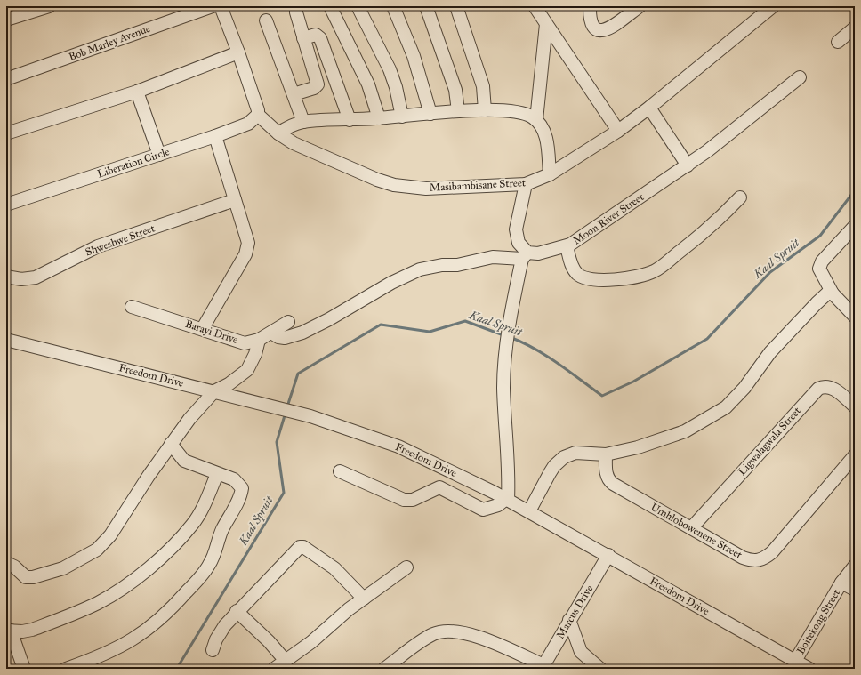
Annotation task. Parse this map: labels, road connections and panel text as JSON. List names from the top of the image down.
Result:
{
  "streets": {
    "street": [
      "Bob Marley Avenue",
      "Liberation Circle",
      "Masibambisane Street",
      "Moon River Street",
      "Shweshwe Street",
      "Barayi Drive",
      "Freedom Drive",
      "Ligwalagwala Street",
      "Umhlobowenene Street",
      "Marcus Drive",
      "Boitekong Street"
    ]
  },
  "crossings": [
    ["Liberation Circle", "Masibambisane Street"],
    ["Moon River Street", "Barayi Drive"],
    ["Freedom Drive", "Marcus Drive"],
    ["Freedom Drive", "Boitekong Street"],
    ["Ligwalagwala Street", "Umhlobowenene Street"]
  ],
  "water": ["Kaal Spruit"]
}
